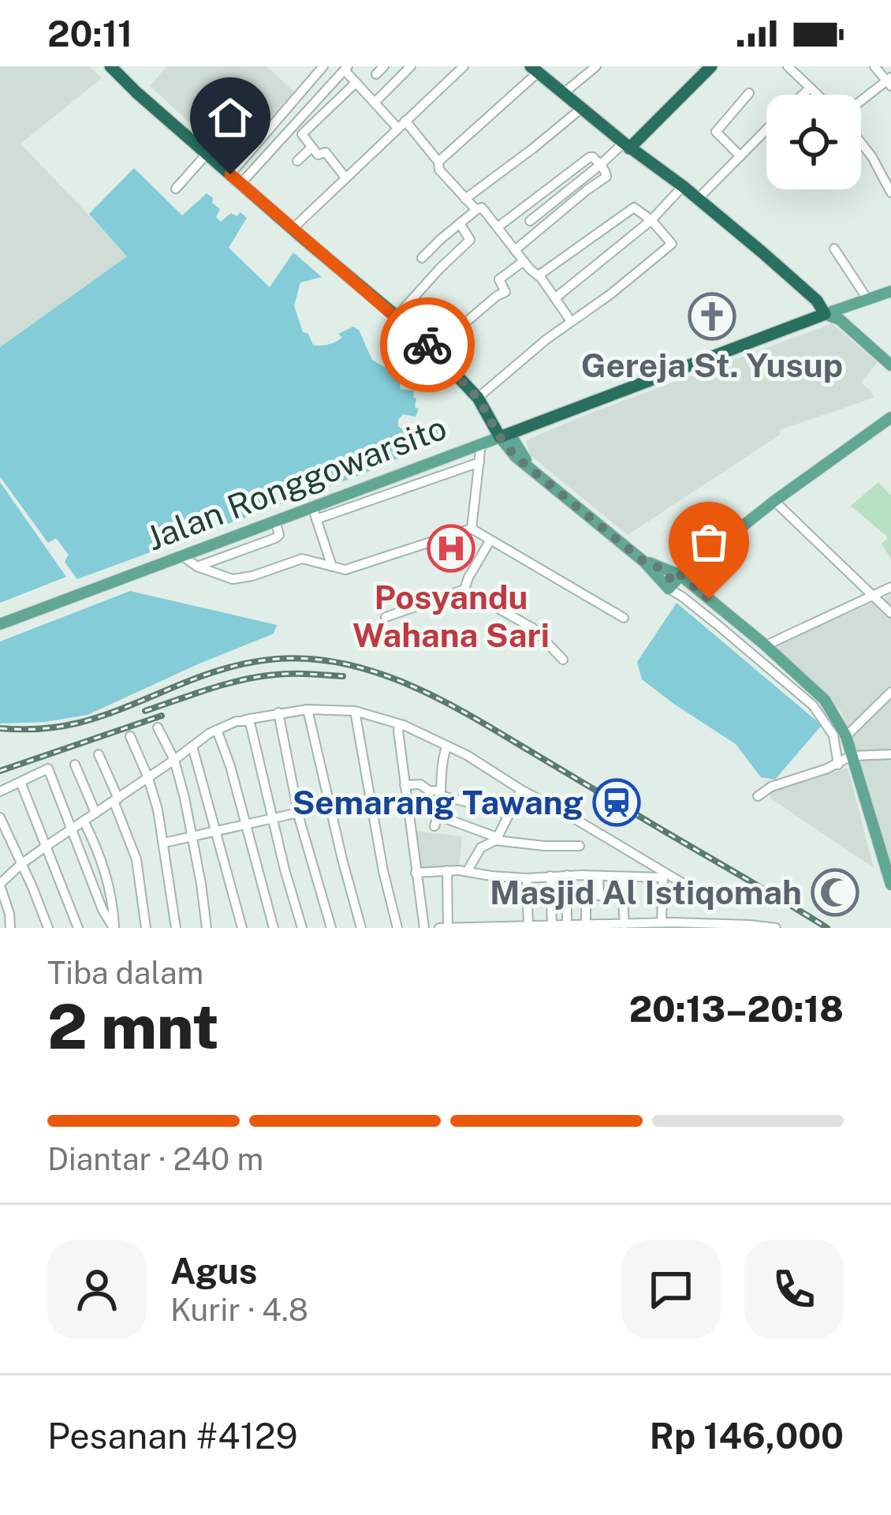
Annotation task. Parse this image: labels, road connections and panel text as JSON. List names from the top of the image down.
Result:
{
  "streets": {
    "highway": ["Jalan Ronggowarsito"]
  },
  "places": {
    "church": ["Gereja St. Yusup"],
    "hospital": ["Posyandu Wahana Sari"],
    "station": ["Semarang Tawang"],
    "mosque": ["Masjid Al Istiqomah"]
  },
  "page": {
    "status": "20:11",
    "heading": ["2 mnt", "Tiba dalam", "20:13–20:18"],
    "panel": [
      "Agus",
      "Kurir · 4.8",
      "Pesanan #4129",
      "Rp 146,000"
    ],
    "bar": "Diantar · 240 m"
  }
}
